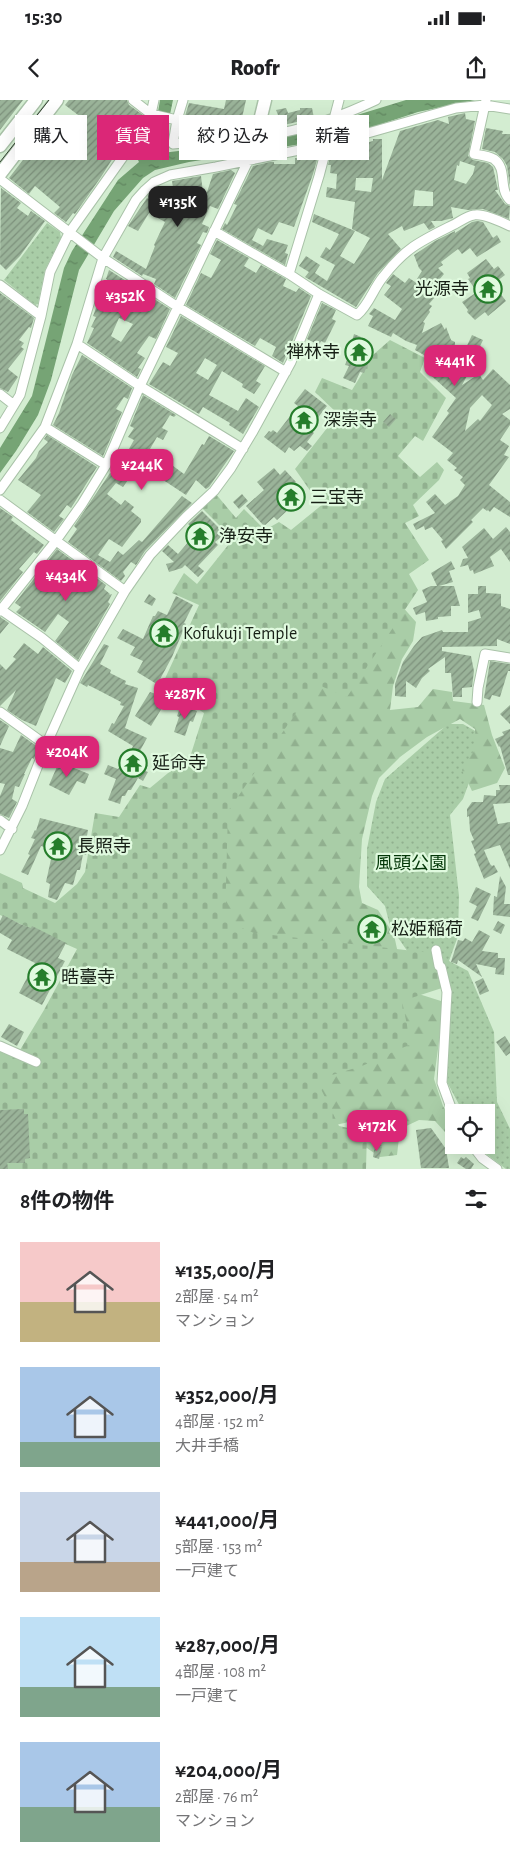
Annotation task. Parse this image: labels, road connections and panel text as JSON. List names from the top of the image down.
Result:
{
  "parks": ["風頭公園"],
  "places": {
    "temple": [
      "光源寺",
      "禅林寺",
      "深崇寺",
      "三宝寺",
      "浄安寺",
      "Kofukuji Temple",
      "延命寺",
      "長照寺",
      "松姫稲荷",
      "晧臺寺"
    ]
  },
  "page": {
    "status": "15:30",
    "header": "Roofr",
    "chip": [
      "購入",
      "賃貸",
      "絞り込み",
      "新着"
    ],
    "price": [
      "¥135K",
      "¥352K",
      "¥441K",
      "¥244K",
      "¥434K",
      "¥287K",
      "¥204K",
      "¥172K"
    ],
    "heading": "8件の物件",
    "list": [
      {
        "name": "¥135,000/月",
        "note": "2部屋 · 54 m² · マンション"
      },
      {
        "name": "¥352,000/月",
        "note": "4部屋 · 152 m² · 大井手橋"
      },
      {
        "name": "¥441,000/月",
        "note": "5部屋 · 153 m² · 一戸建て"
      },
      {
        "name": "¥287,000/月",
        "note": "4部屋 · 108 m² · 一戸建て"
      },
      {
        "name": "¥204,000/月",
        "note": "2部屋 · 76 m² · マンション"
      }
    ]
  }
}
